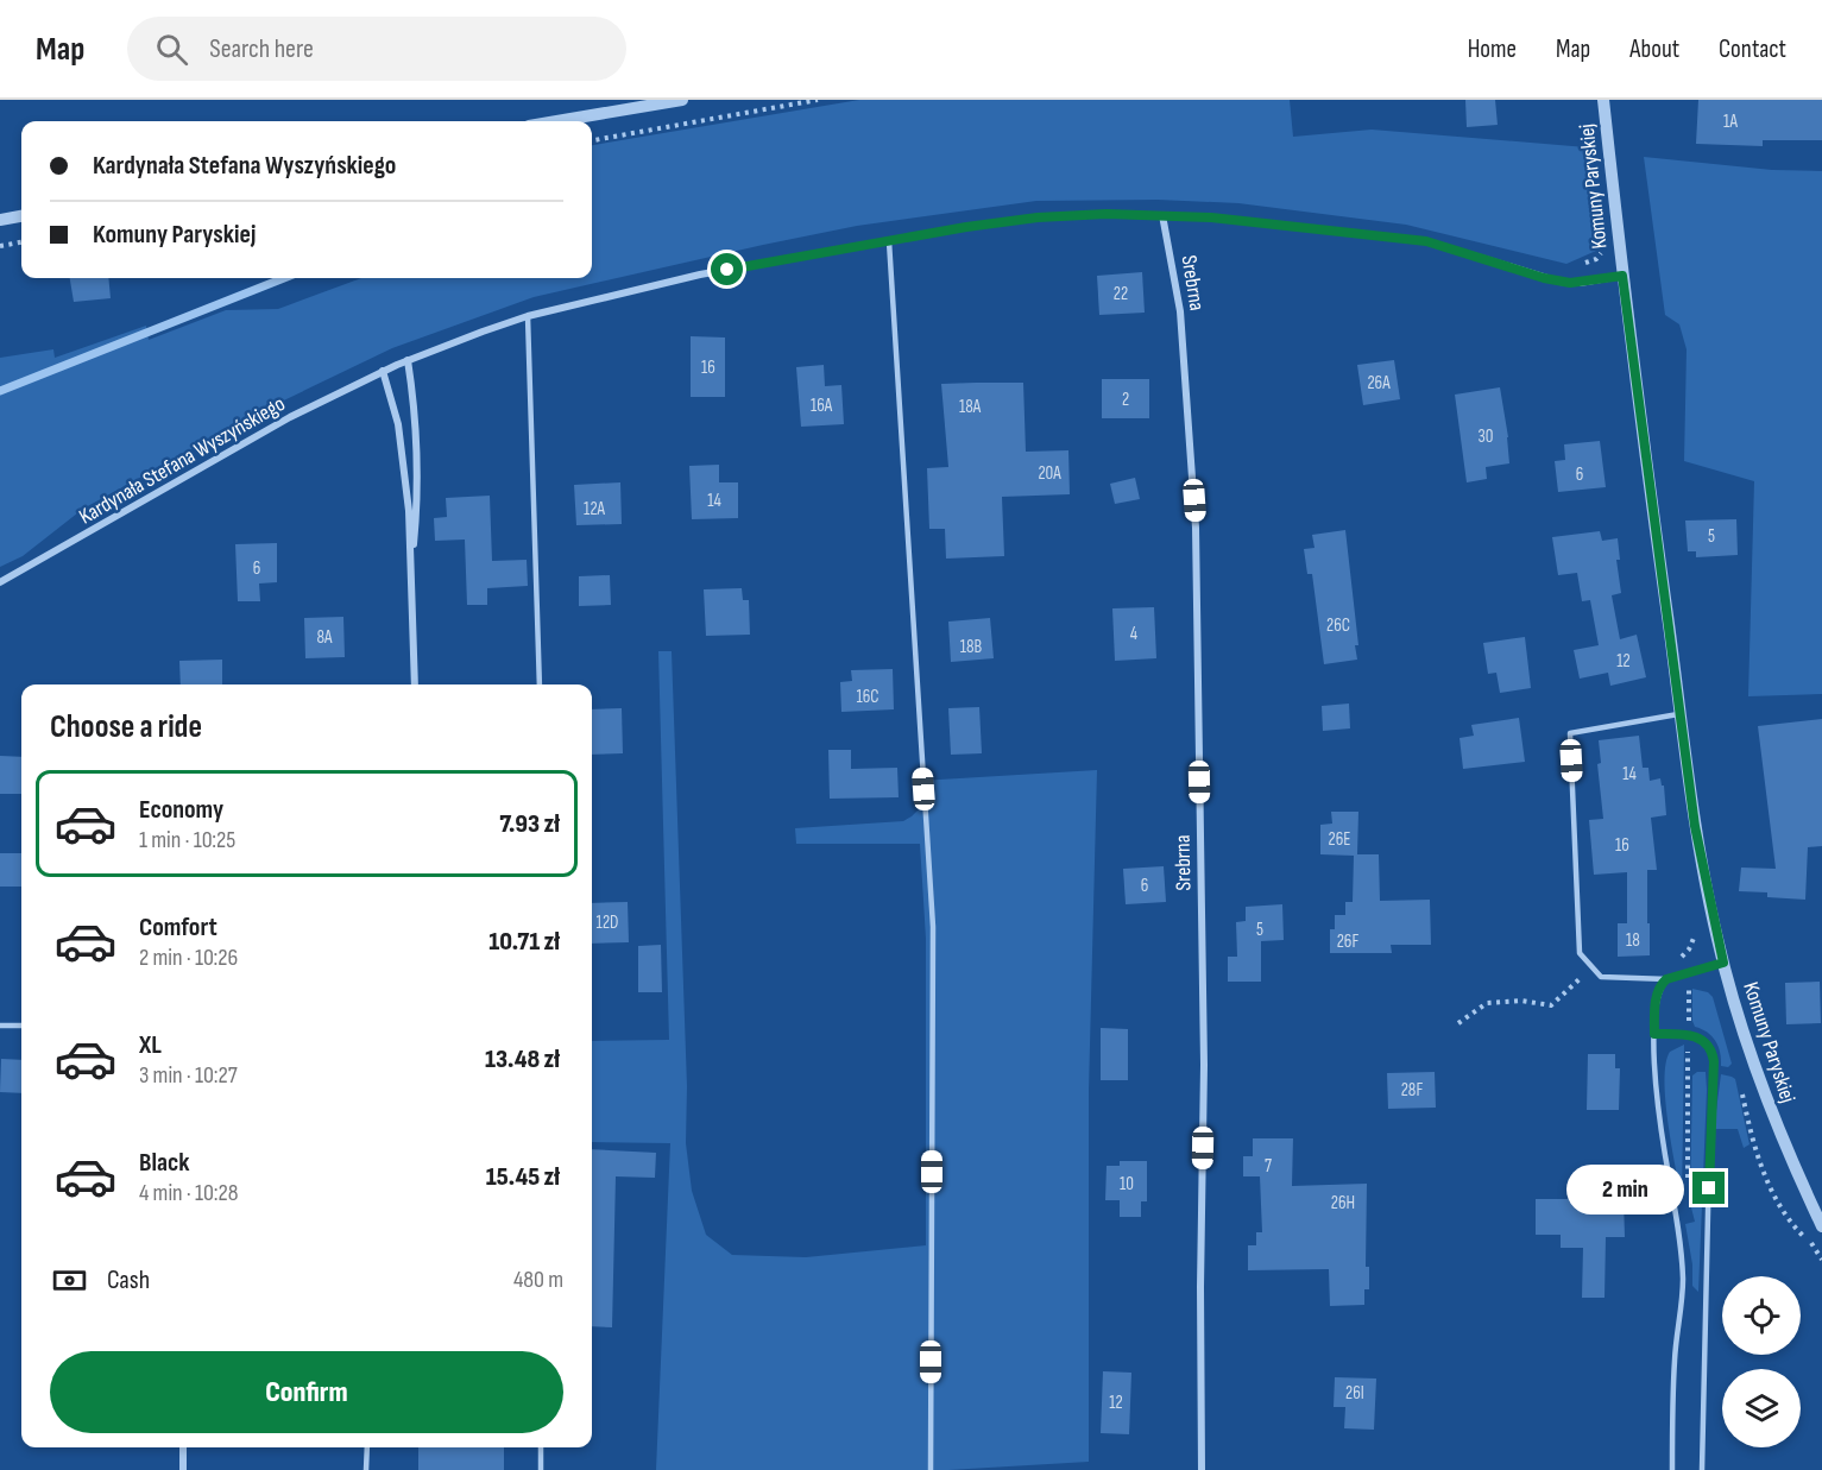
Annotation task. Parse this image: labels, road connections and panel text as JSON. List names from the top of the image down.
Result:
{
  "streets": {
    "street": ["Komuny Paryskiej", "Srebrna", "Kardynała Stefana Wyszyńskiego"]
  },
  "crossings": [
    ["Komuny Paryskiej", "Kardynała Stefana Wyszyńskiego"],
    ["Srebrna", "Kardynała Stefana Wyszyńskiego"]
  ],
  "house_numbers": [
    "1A",
    "22",
    "16",
    "26A",
    "2",
    "16A",
    "18A",
    "30",
    "20A",
    "6",
    "14",
    "12A",
    "5",
    "6",
    "26C",
    "4",
    "8A",
    "18B",
    "12",
    "16C",
    "14",
    "26E",
    "16",
    "6",
    "12D",
    "5",
    "18",
    "26F",
    "28F",
    "7",
    "10",
    "26H",
    "26I",
    "12"
  ],
  "page": {
    "header": "Map",
    "search": "Search here",
    "nav": [
      "Home",
      "Map",
      "About",
      "Contact"
    ],
    "banner": ["Kardynała Stefana Wyszyńskiego", "Komuny Paryskiej"],
    "heading": "Choose a ride",
    "list": [
      {
        "name": "Economy",
        "note": "1 min · 10:25",
        "value": "7.93 zł"
      },
      {
        "name": "Comfort",
        "note": "2 min · 10:26",
        "value": "10.71 zł"
      },
      {
        "name": "XL",
        "note": "3 min · 10:27",
        "value": "13.48 zł"
      },
      {
        "name": "Black",
        "note": "4 min · 10:28",
        "value": "15.45 zł"
      }
    ],
    "bubble": "2 min",
    "pay": ["Cash", "480 m"],
    "buttons": "Confirm"
  }
}
